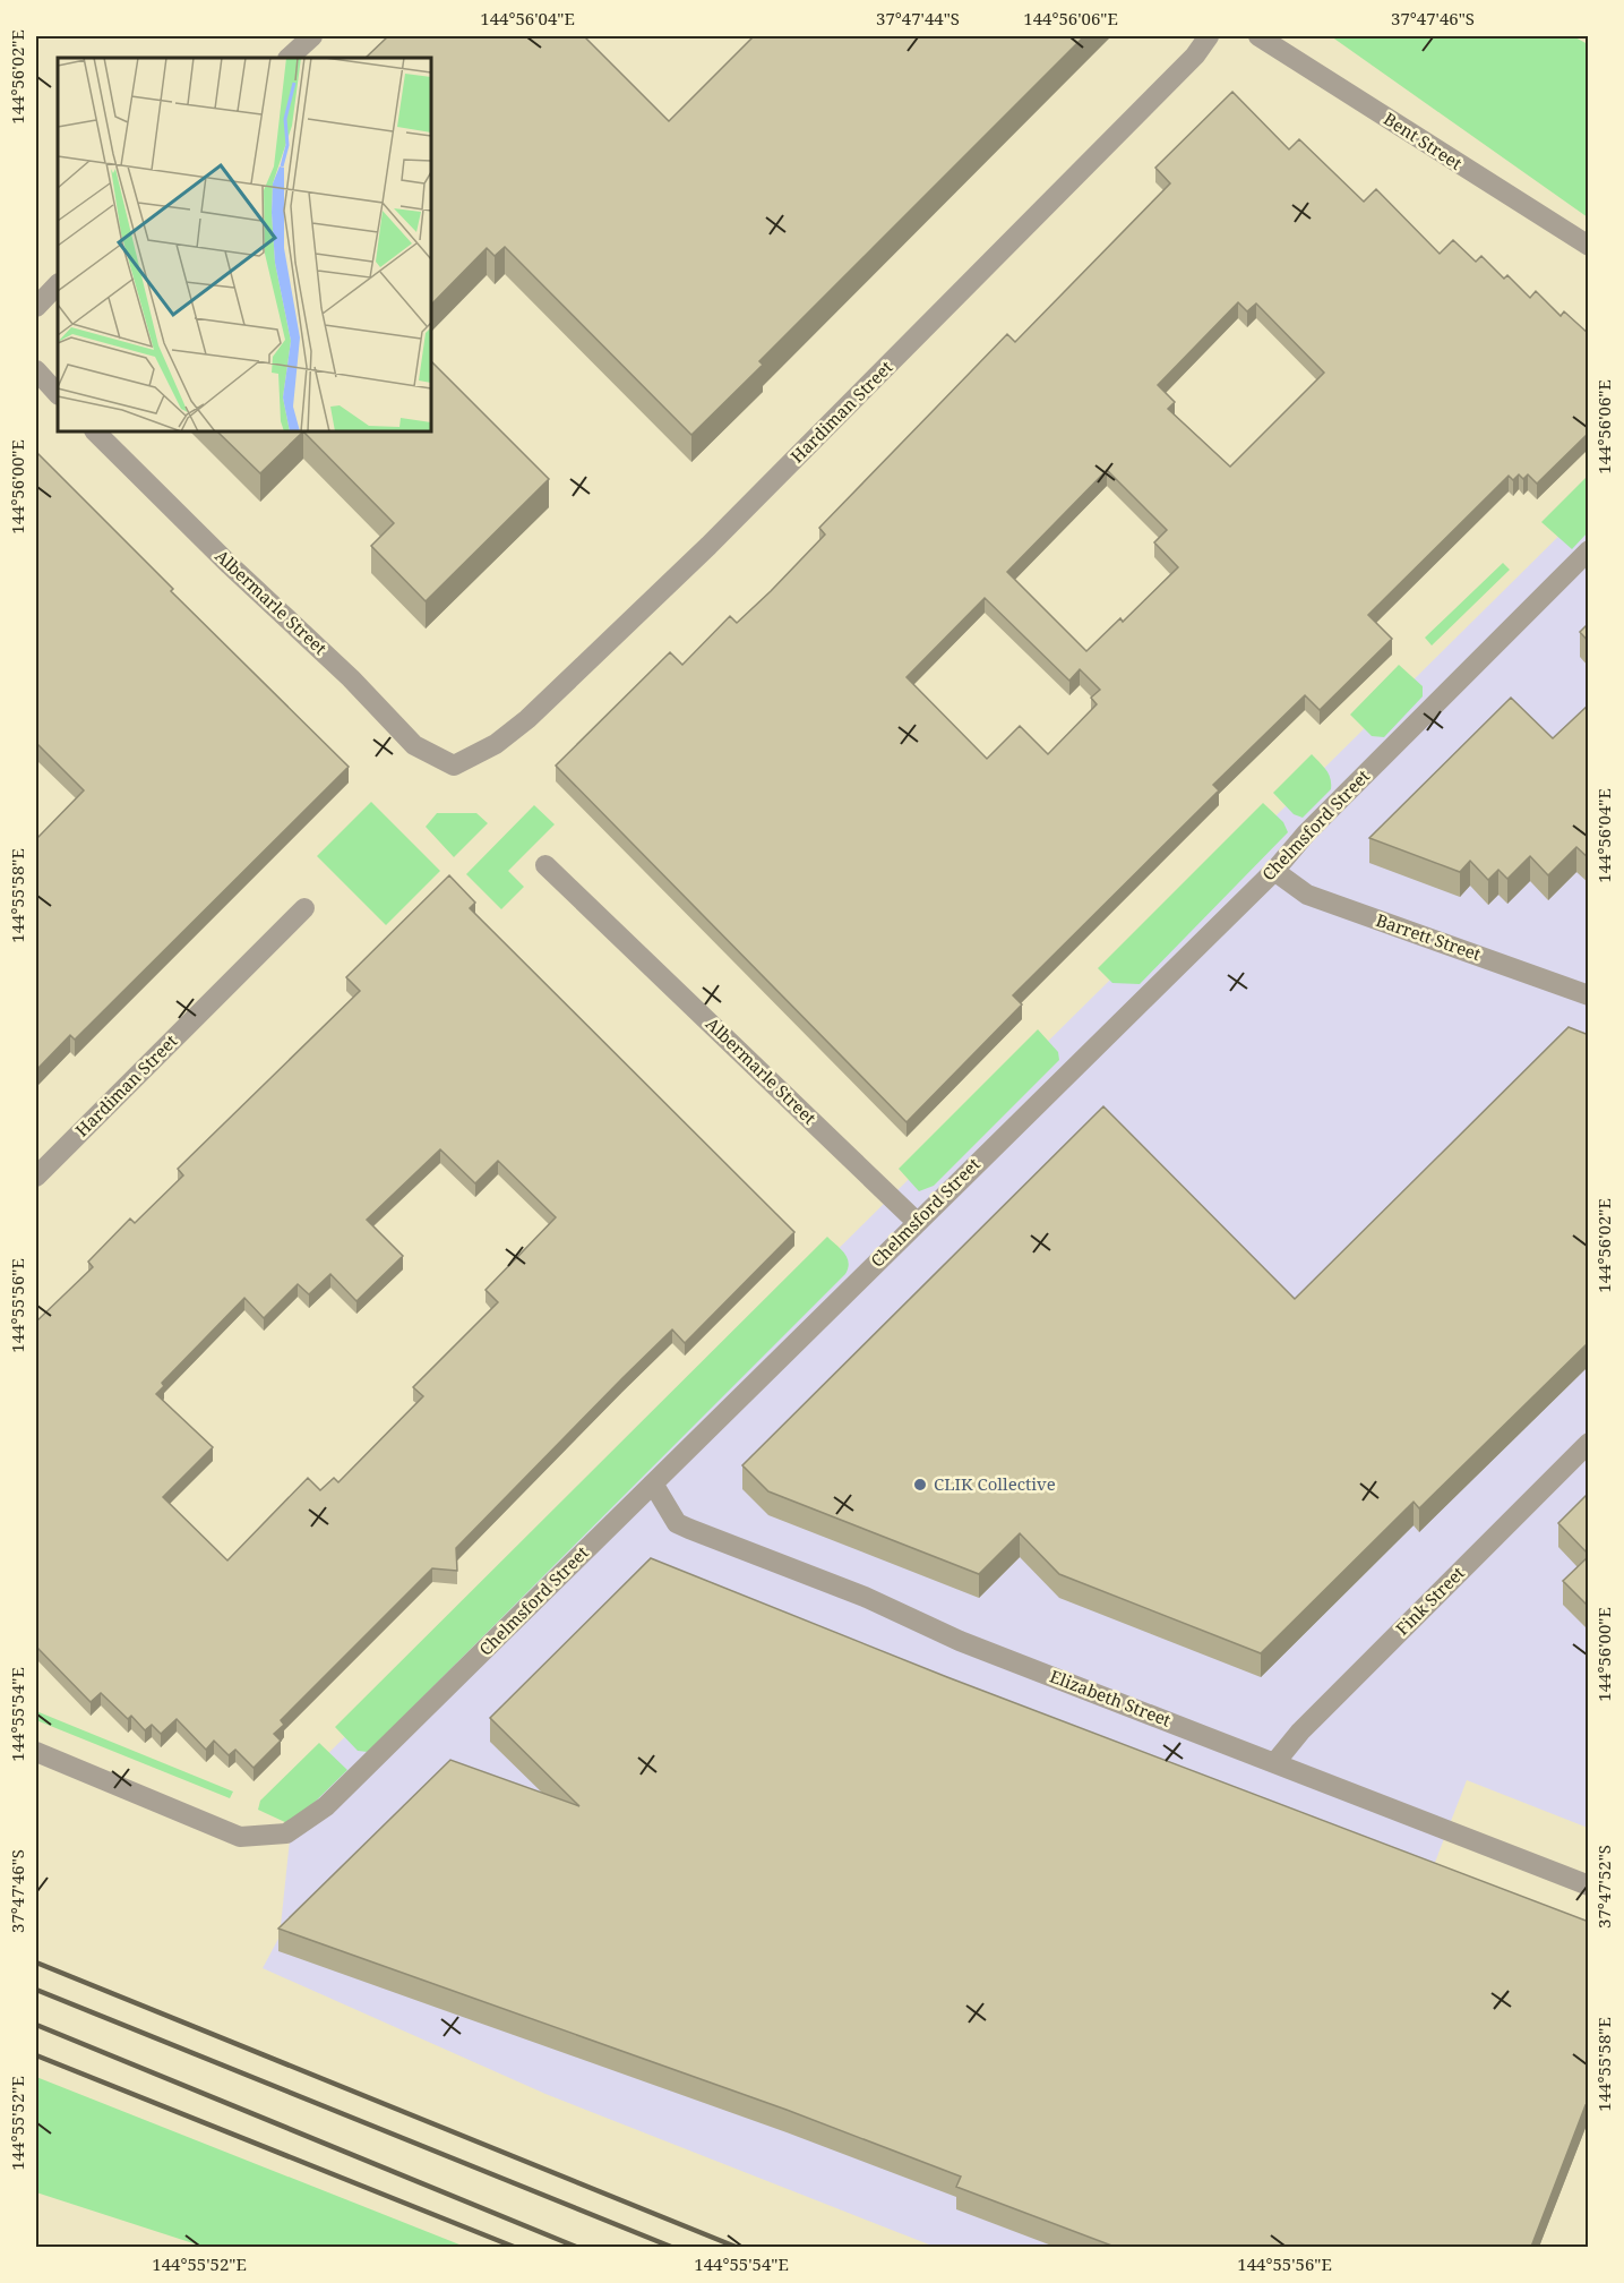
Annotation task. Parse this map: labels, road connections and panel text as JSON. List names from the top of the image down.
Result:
{
  "streets": {
    "street": [
      "Bent Street",
      "Hardiman Street",
      "Albermarle Street",
      "Chelmsford Street",
      "Barrett Street",
      "Fink Street",
      "Elizabeth Street"
    ]
  },
  "crossings": [
    ["Hardiman Street", "Albermarle Street"],
    ["Albermarle Street", "Chelmsford Street"],
    ["Chelmsford Street", "Barrett Street"],
    ["Chelmsford Street", "Elizabeth Street"],
    ["Fink Street", "Elizabeth Street"]
  ],
  "places": ["CLIK Collective"],
  "coordinates": [
    "144°56'04\"E",
    "37°47'44\"S",
    "144°56'06\"E",
    "37°47'46\"S",
    "144°56'02\"E",
    "144°56'00\"E",
    "144°55'58\"E",
    "144°55'56\"E",
    "144°55'54\"E",
    "37°47'52\"S",
    "144°55'52\"E"
  ]
}
